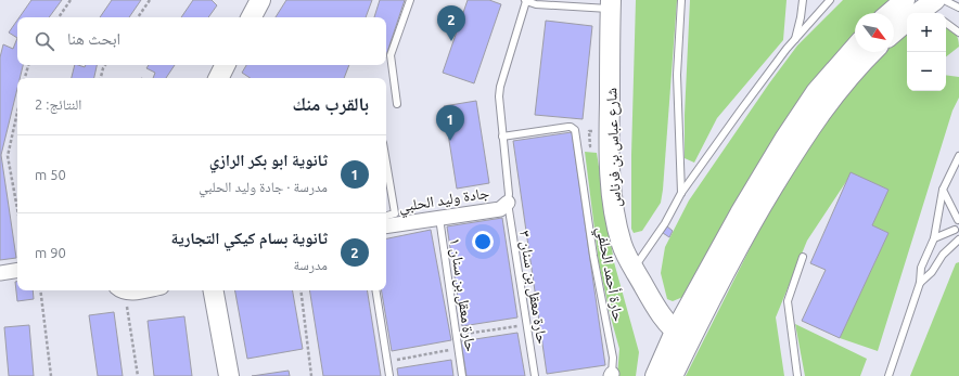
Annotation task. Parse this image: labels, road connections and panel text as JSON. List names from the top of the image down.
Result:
{
  "streets": {
    "main road": ["شارع عباس بن فرناس"],
    "street": ["جادة وليد الحلبي"],
    "lane": ["حارة أحمد الحلفي", "حارة معقل بن سنان ٣", "حارة معقل بن سنان ١"]
  },
  "crossings": [
    ["جادة وليد الحلبي", "حارة معقل بن سنان ٣"],
    ["جادة وليد الحلبي", "حارة معقل بن سنان ١"],
    ["حارة أحمد الحلفي", "حارة معقل بن سنان ٣"]
  ],
  "north": "bottom right",
  "page": {
    "pins": ["2", "1"],
    "map_buttons": ["+", "−"],
    "search": "ابحث هنا",
    "heading": ["بالقرب منك", "النتائج: 2"],
    "list": [
      {
        "mark": "1",
        "name": "ثانوية ابو بكر الرازي",
        "note": "مدرسة · جادة وليد الحلبي",
        "value": "50 m"
      },
      {
        "mark": "2",
        "name": "ثانوية بسام كيكي التجارية",
        "note": "مدرسة",
        "value": "90 m"
      }
    ]
  }
}
